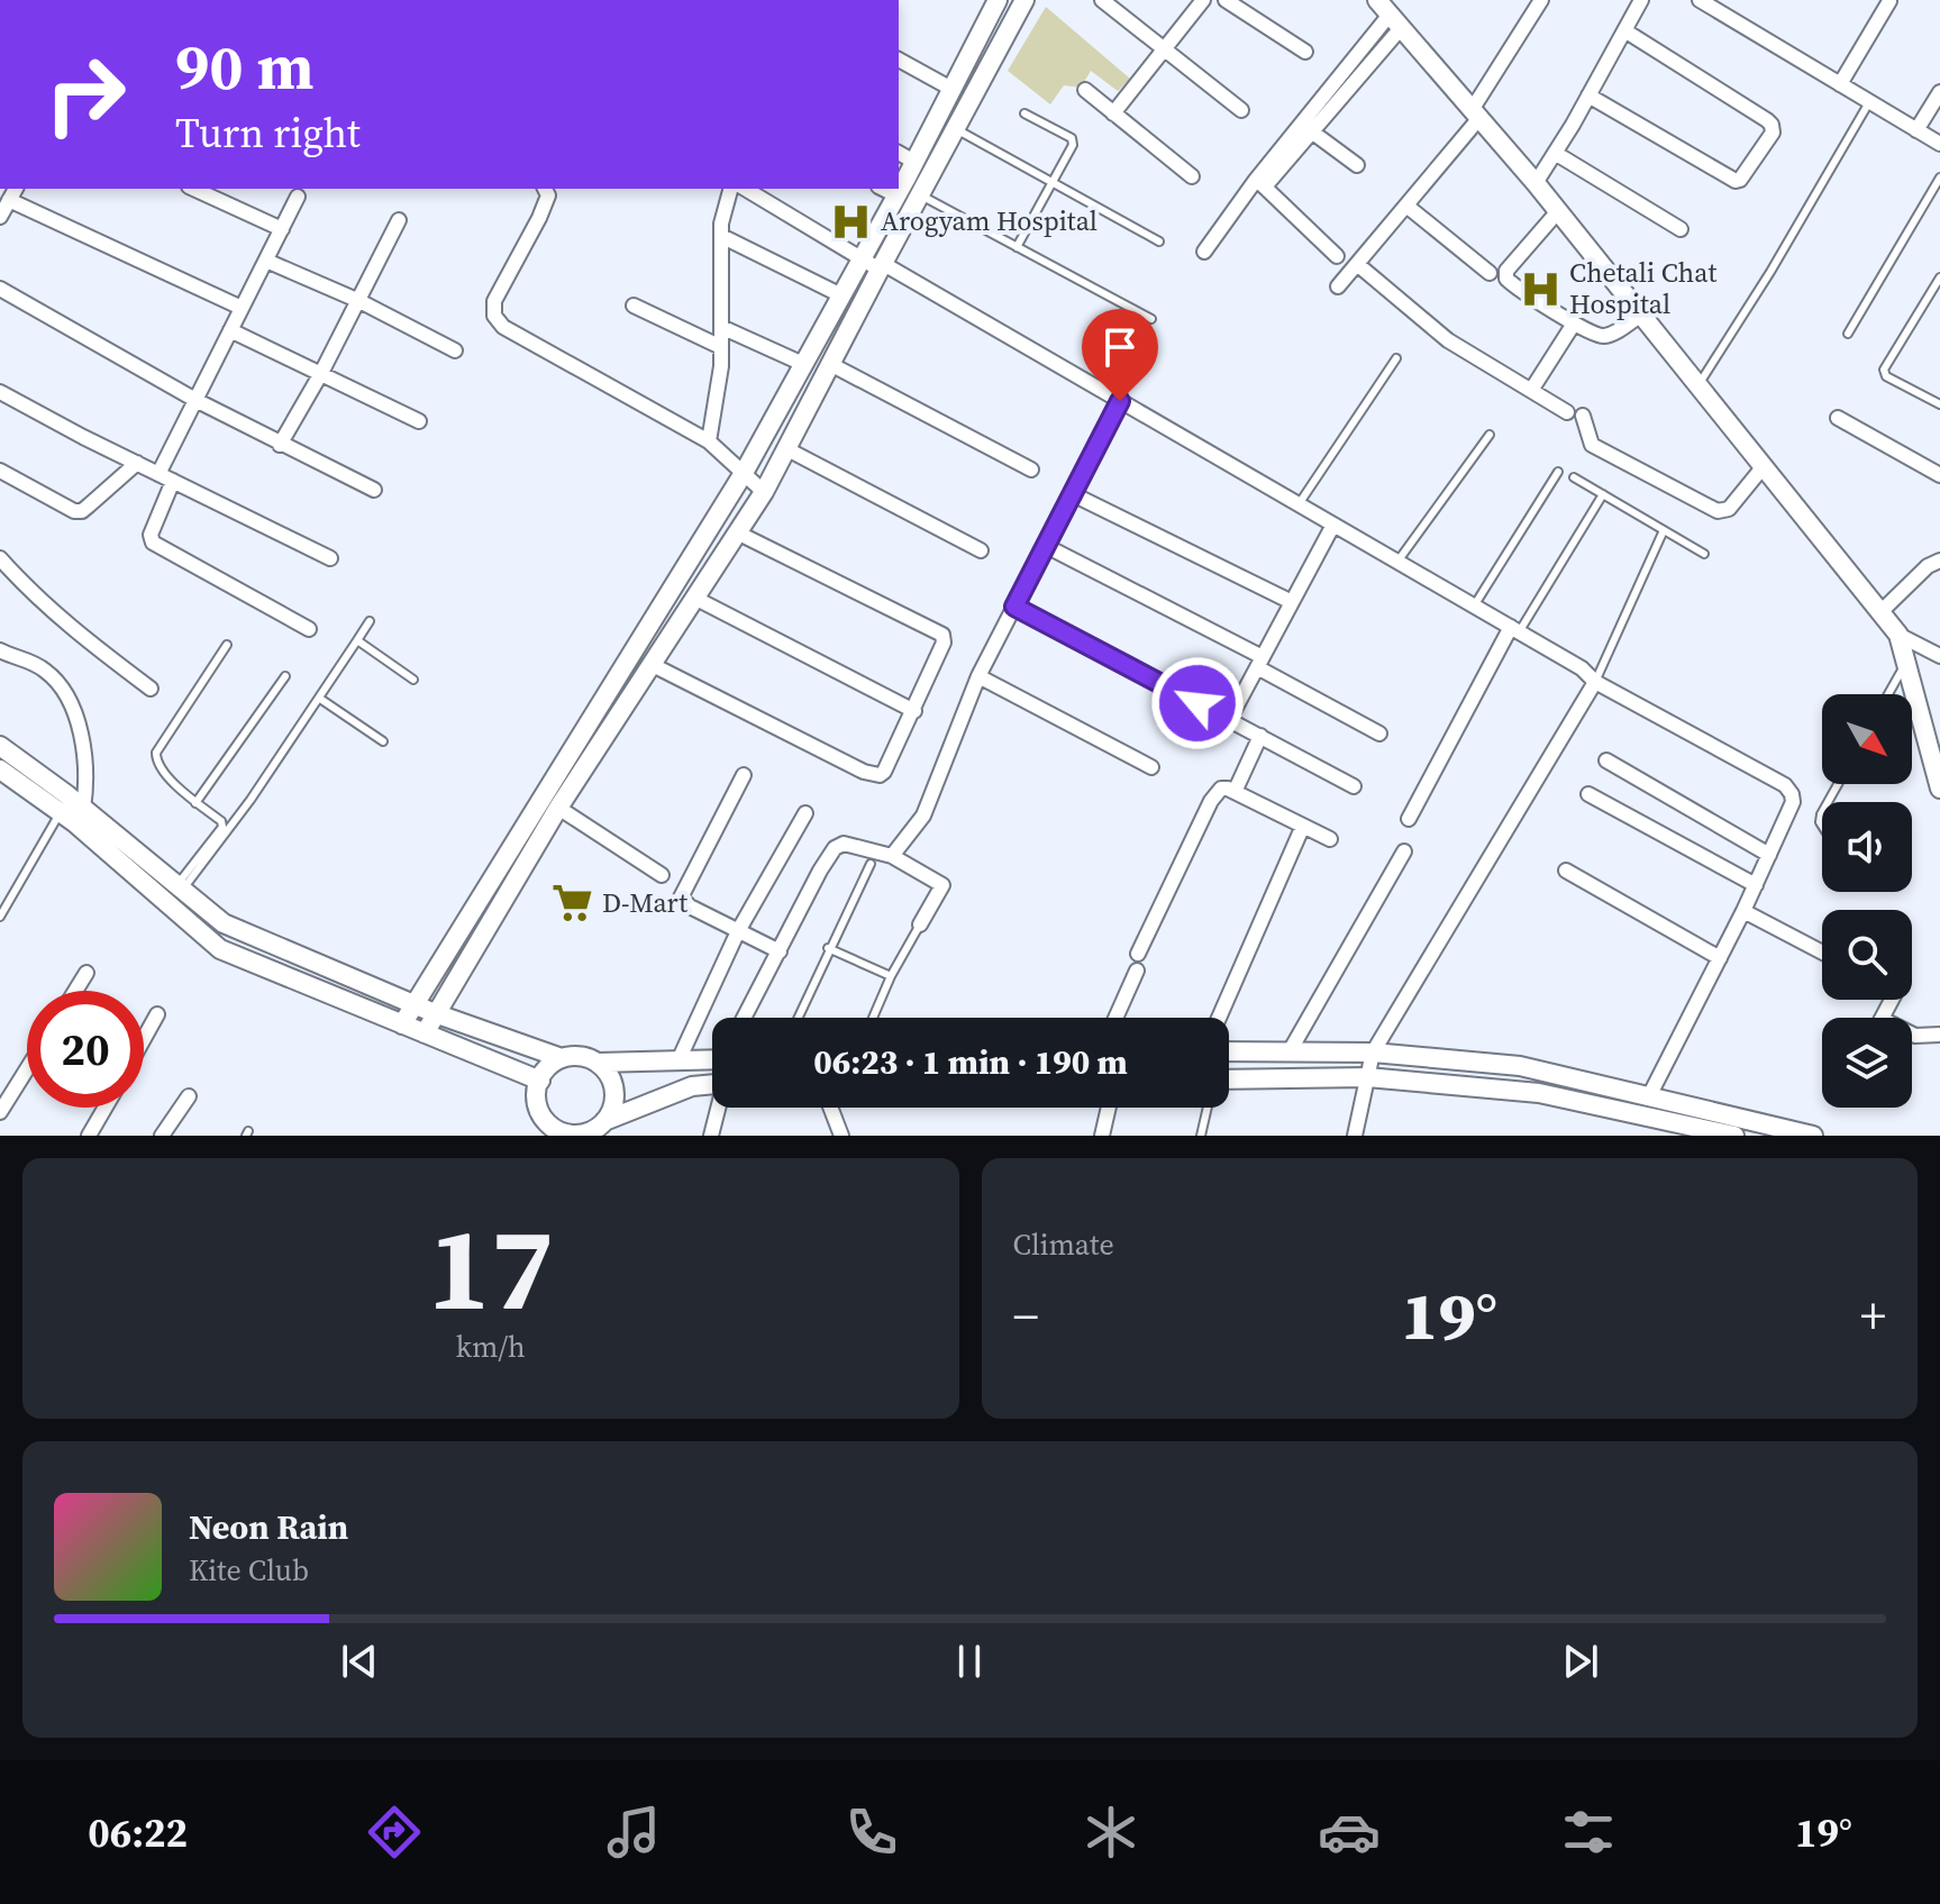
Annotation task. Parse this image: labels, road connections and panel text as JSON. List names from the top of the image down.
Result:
{
  "places": {
    "hospital": ["Arogyam Hospital", "Chetali Chat Hospital"],
    "supermarket": ["D-Mart"]
  },
  "north": "bottom right",
  "page": {
    "turn": ["90 m", "Turn right"],
    "limit": "20",
    "trip": "06:23 · 1 min · 190 m",
    "tile": [
      ["17", "km/h"],
      "Climate"
    ],
    "heat": ["−", "19°", "+"],
    "song": ["Neon Rain", "Kite Club"],
    "tabs": ["06:22", "19°"]
  }
}
